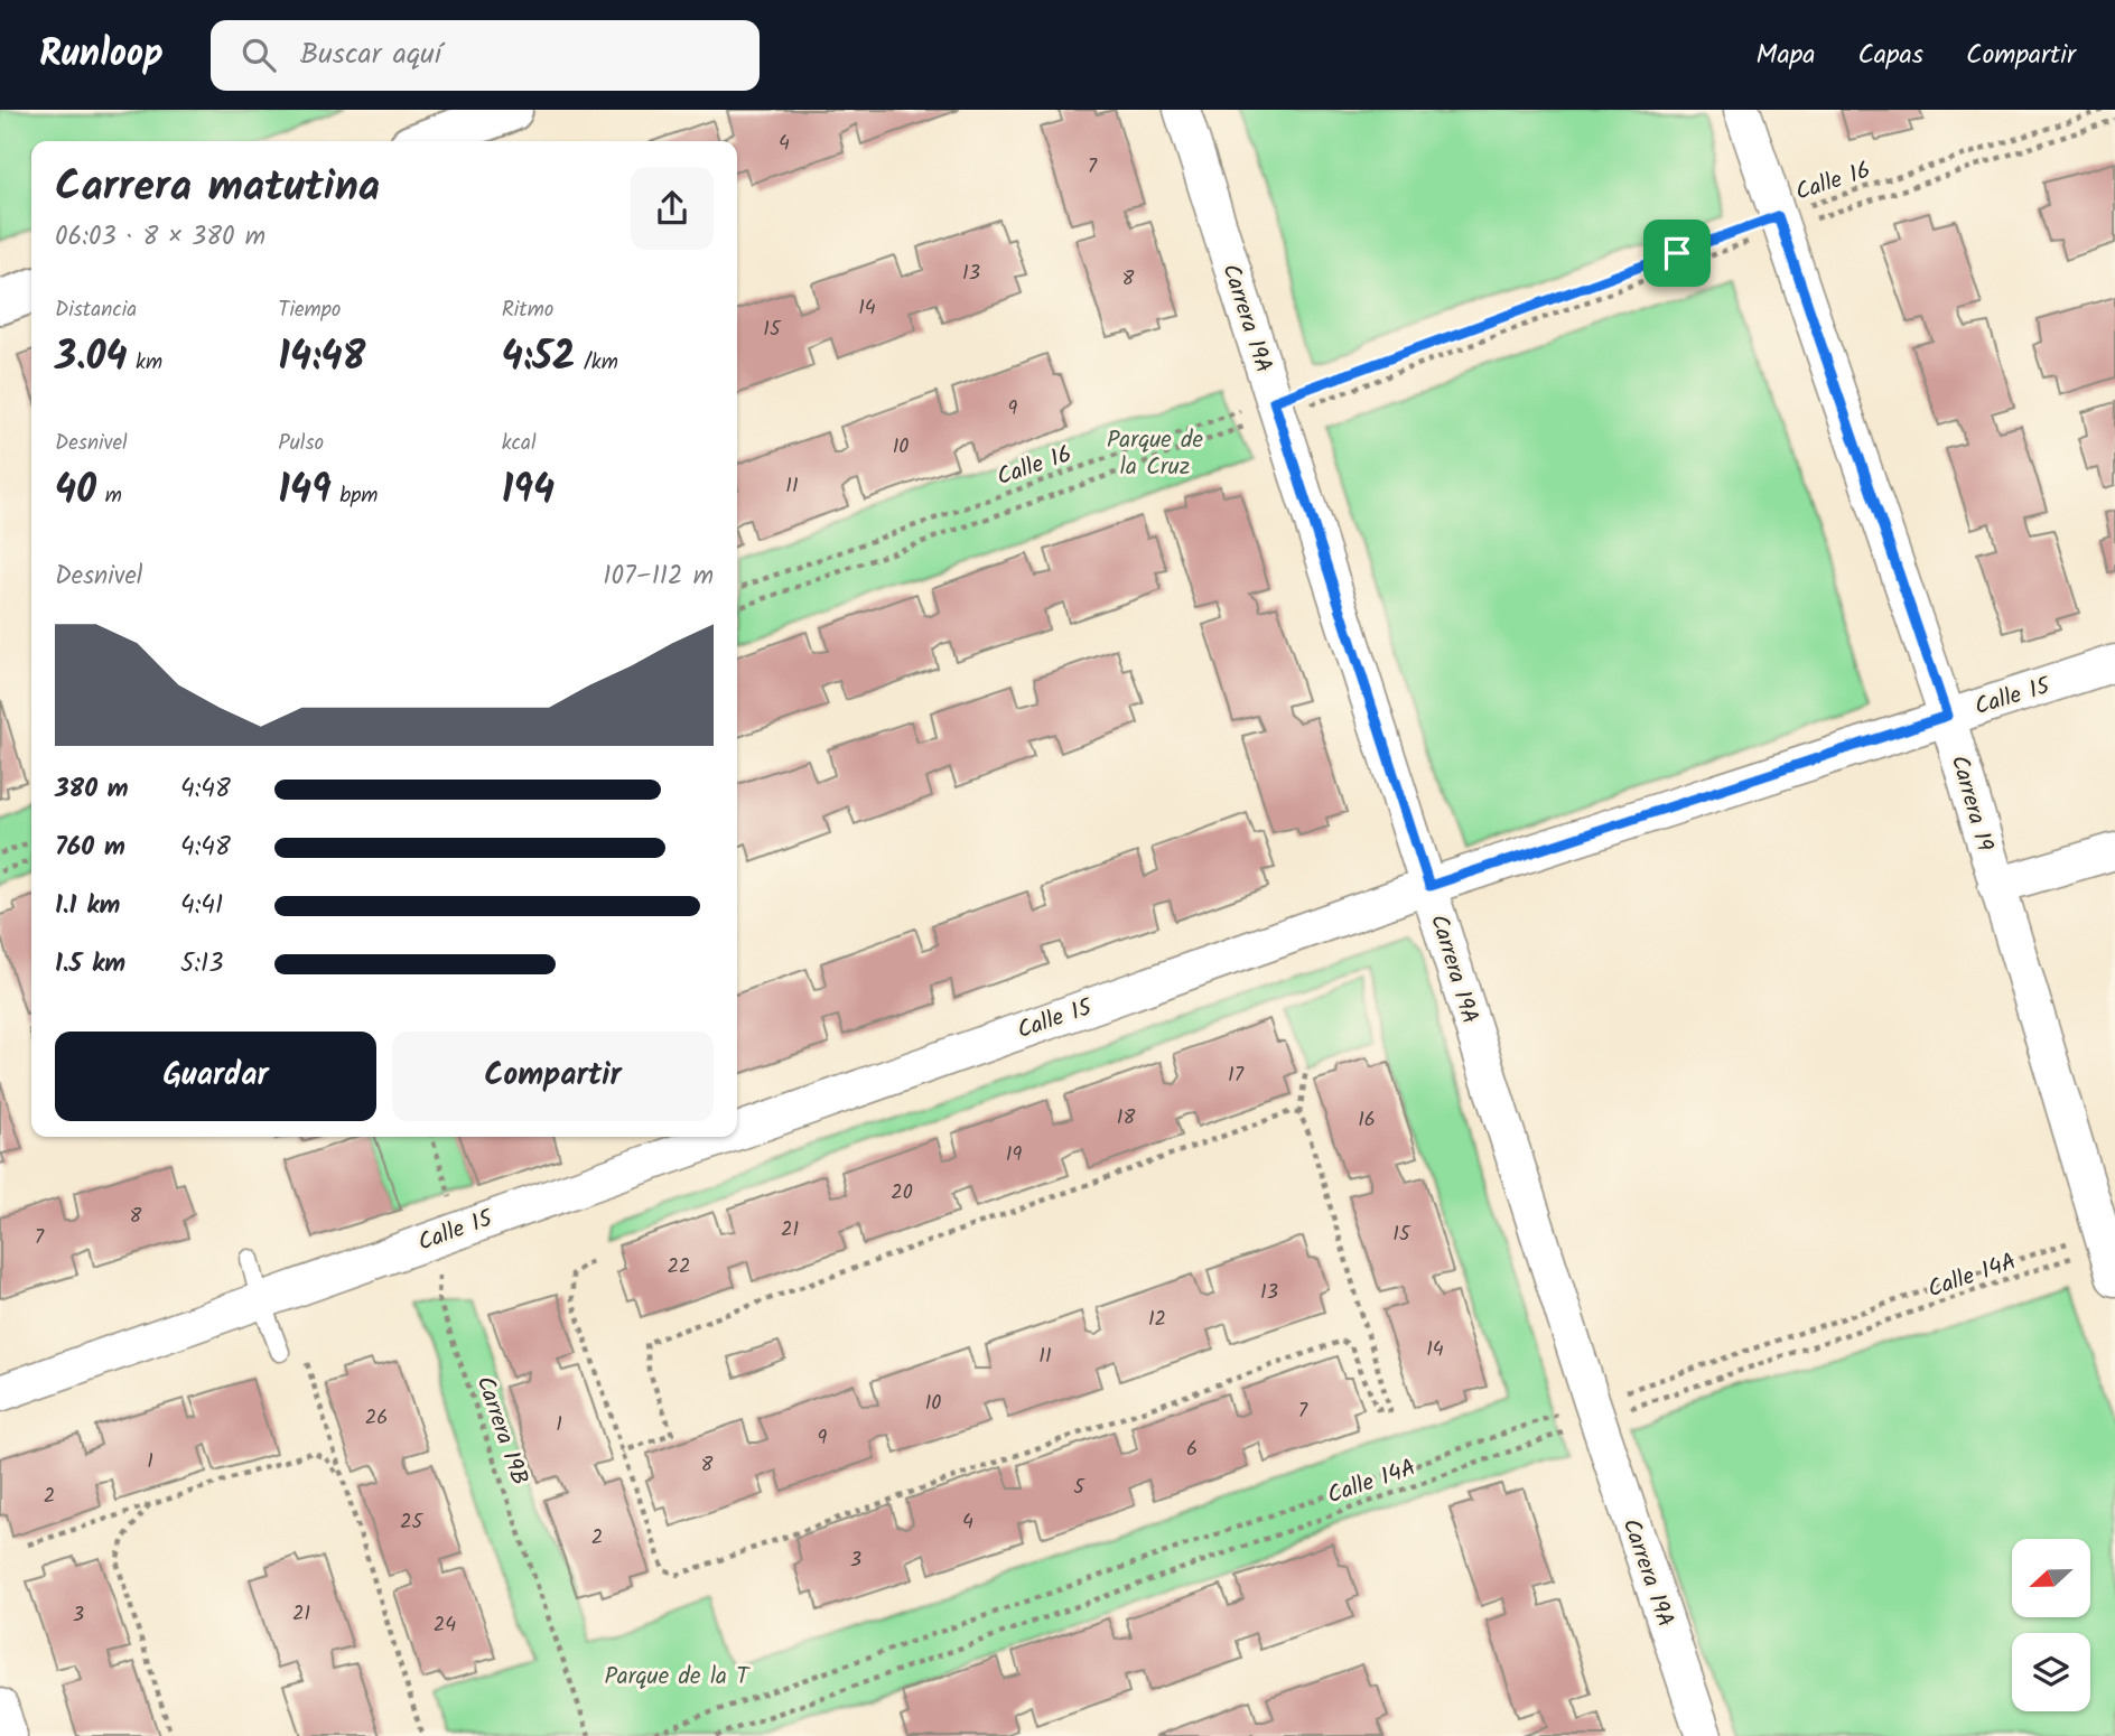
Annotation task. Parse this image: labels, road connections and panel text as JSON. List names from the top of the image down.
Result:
{
  "streets": {
    "street": ["Carrera 19A", "Calle 15", "Carrera 19"],
    "path": ["Calle 16", "Calle 14A", "Carrera 19B"]
  },
  "crossings": [
    ["Calle 16", "Carrera 19A"],
    ["Calle 16", "Carrera 19"],
    ["Carrera 19A", "Calle 15"],
    ["Carrera 19A", "Calle 14A"],
    ["Calle 15", "Carrera 19"],
    ["Calle 15", "Carrera 19B"],
    ["Carrera 19", "Calle 14A"]
  ],
  "parks": ["Parque de la Cruz", "Parque de la T"],
  "house_numbers": [
    "4",
    "7",
    "13",
    "8",
    "14",
    "15",
    "9",
    "10",
    "11",
    "17",
    "18",
    "16",
    "19",
    "20",
    "8",
    "21",
    "15",
    "7",
    "22",
    "13",
    "12",
    "14",
    "11",
    "10",
    "7",
    "26",
    "1",
    "9",
    "6",
    "1",
    "8",
    "5",
    "2",
    "25",
    "4",
    "2",
    "3",
    "21",
    "3",
    "24"
  ],
  "north": "left",
  "page": {
    "header": "Runloop",
    "search": "Buscar aquí",
    "nav": ["Mapa", "Capas", "Compartir"],
    "heading": ["Carrera matutina", "06:03 · 8 × 380 m"],
    "stats": [
      ["Distancia", "3.04 km"],
      ["Tiempo", "14:48"],
      ["Ritmo", "4:52 /km"],
      ["Desnivel", "40 m"],
      ["Pulso", "149 bpm"],
      ["kcal", "194"]
    ],
    "chart": ["Desnivel", "107–112 m"],
    "list": [
      {
        "name": "380 m",
        "note": "4:48"
      },
      {
        "name": "760 m",
        "note": "4:48"
      },
      {
        "name": "1.1 km",
        "note": "4:41"
      },
      {
        "name": "1.5 km",
        "note": "5:13"
      }
    ],
    "buttons": ["Guardar", "Compartir"]
  }
}
